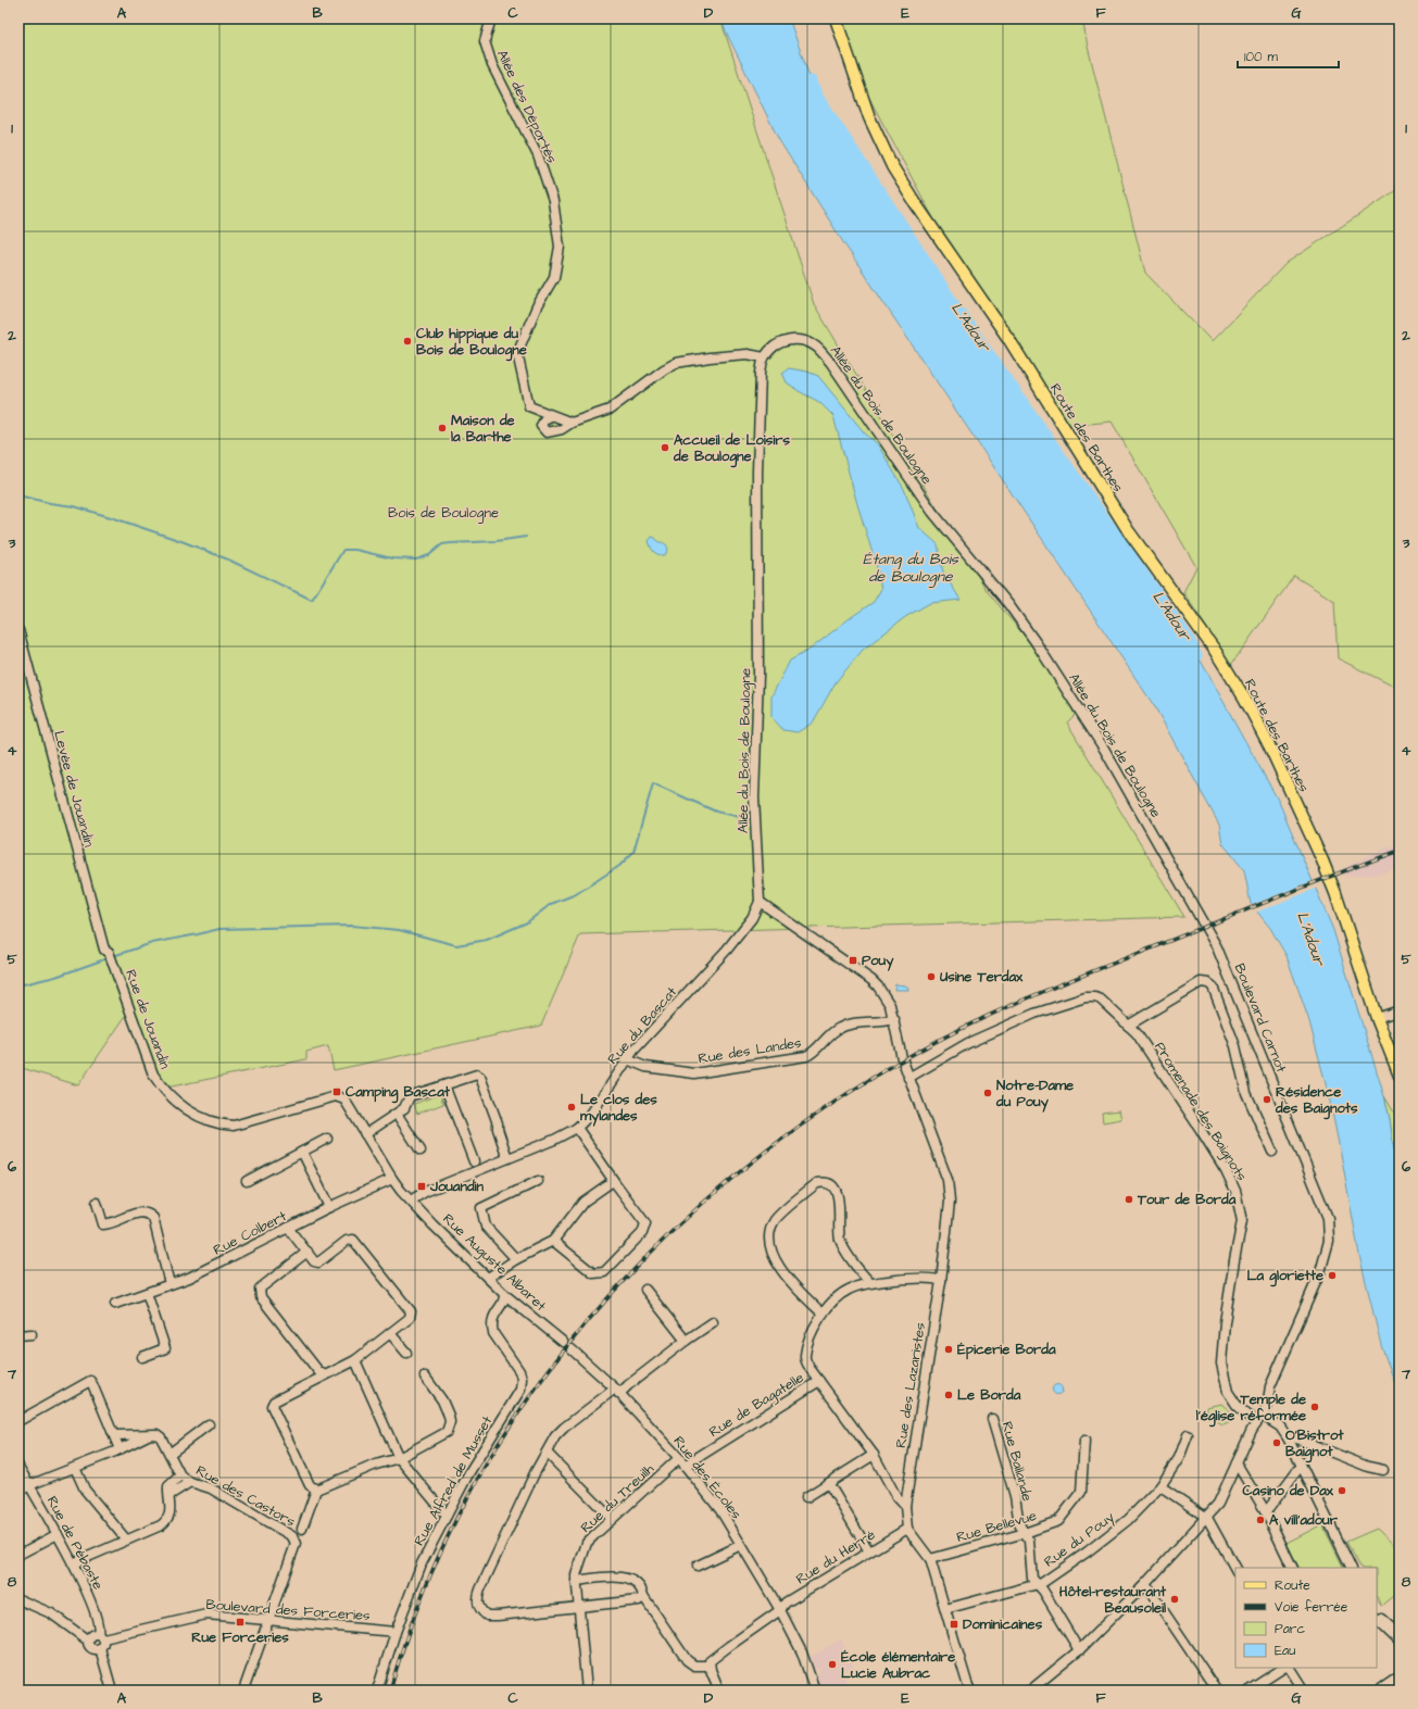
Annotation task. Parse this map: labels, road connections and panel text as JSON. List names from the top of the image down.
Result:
{
  "streets": {
    "main road": ["Route des Barthes"],
    "street": [
      "Allée des Déportés",
      "Allée du Bois de Boulogne",
      "Levée de Jouandin",
      "Boulevard Carnot",
      "Rue de Jouandin",
      "Rue du Bascat",
      "Rue des Landes",
      "Promenade des Baignots",
      "Rue Colbert",
      "Rue Auguste Albaret",
      "Rue des Lazaristes",
      "Rue de Bagatelle",
      "Rue Ballande",
      "Rue des Écoles",
      "Rue Alfred de Musset",
      "Rue des Castors",
      "Rue du Treuilh",
      "Rue Bellevue",
      "Rue du Pouy",
      "Rue de Pébaste",
      "Rue du Herré",
      "Boulevard des Forceries"
    ]
  },
  "crossings": [
    ["Allée du Bois de Boulogne", "Boulevard Carnot"],
    ["Allée du Bois de Boulogne", "Rue du Bascat"],
    ["Levée de Jouandin", "Rue de Jouandin"],
    ["Boulevard Carnot", "Promenade des Baignots"],
    ["Boulevard Carnot", "Rue Ballande"],
    ["Rue de Jouandin", "Rue du Bascat"],
    ["Rue de Jouandin", "Rue Colbert"],
    ["Rue de Jouandin", "Rue Auguste Albaret"],
    ["Rue du Bascat", "Rue des Landes"],
    ["Rue du Bascat", "Rue Auguste Albaret"],
    ["Promenade des Baignots", "Rue des Lazaristes"],
    ["Rue Auguste Albaret", "Rue Alfred de Musset"],
    ["Rue des Lazaristes", "Rue du Herré"],
    ["Rue de Bagatelle", "Rue des Écoles"],
    ["Rue de Bagatelle", "Rue du Treuilh"],
    ["Rue Ballande", "Rue Bellevue"],
    ["Rue Ballande", "Rue du Pouy"],
    ["Rue des Écoles", "Rue du Treuilh"],
    ["Rue des Écoles", "Rue du Herré"],
    ["Rue Alfred de Musset", "Boulevard des Forceries"],
    ["Rue des Castors", "Boulevard des Forceries"],
    ["Rue de Pébaste", "Boulevard des Forceries"]
  ],
  "water": ["L'Adour", "Étang du Bois de Boulogne"],
  "parks": ["Bois de Boulogne"],
  "places": {
    "other": [
      "Club hippique du Bois de Boulogne",
      "Maison de la Barthe",
      "Accueil de Loisirs de Boulogne",
      "Usine Terdax",
      "Notre-Dame du Pouy",
      "Résidence des Baignots",
      "Le clos des mylandes",
      "Tour de Borda",
      "La gloriette",
      "Épicerie Borda",
      "Le Borda",
      "Temple de l'église réformée",
      "O'Bistrot Baignot",
      "Casino de Dax",
      "A vill'adour",
      "Hôtel-restaurant Beausoleil",
      "École élémentaire Lucie Aubrac"
    ],
    "transit": [
      "Pouy",
      "Camping Bascat",
      "Jouandin",
      "Rue Forceries",
      "Dominicaines"
    ]
  },
  "legend": [
    "Route",
    "Voie ferrée",
    "Parc",
    "Eau"
  ],
  "scale_bar": "100 m",
  "grid": {
    "columns": [
      "A",
      "B",
      "C",
      "D",
      "E",
      "F",
      "G"
    ],
    "rows": [
      "1",
      "2",
      "3",
      "4",
      "5",
      "6",
      "7",
      "8"
    ]
  }
}
